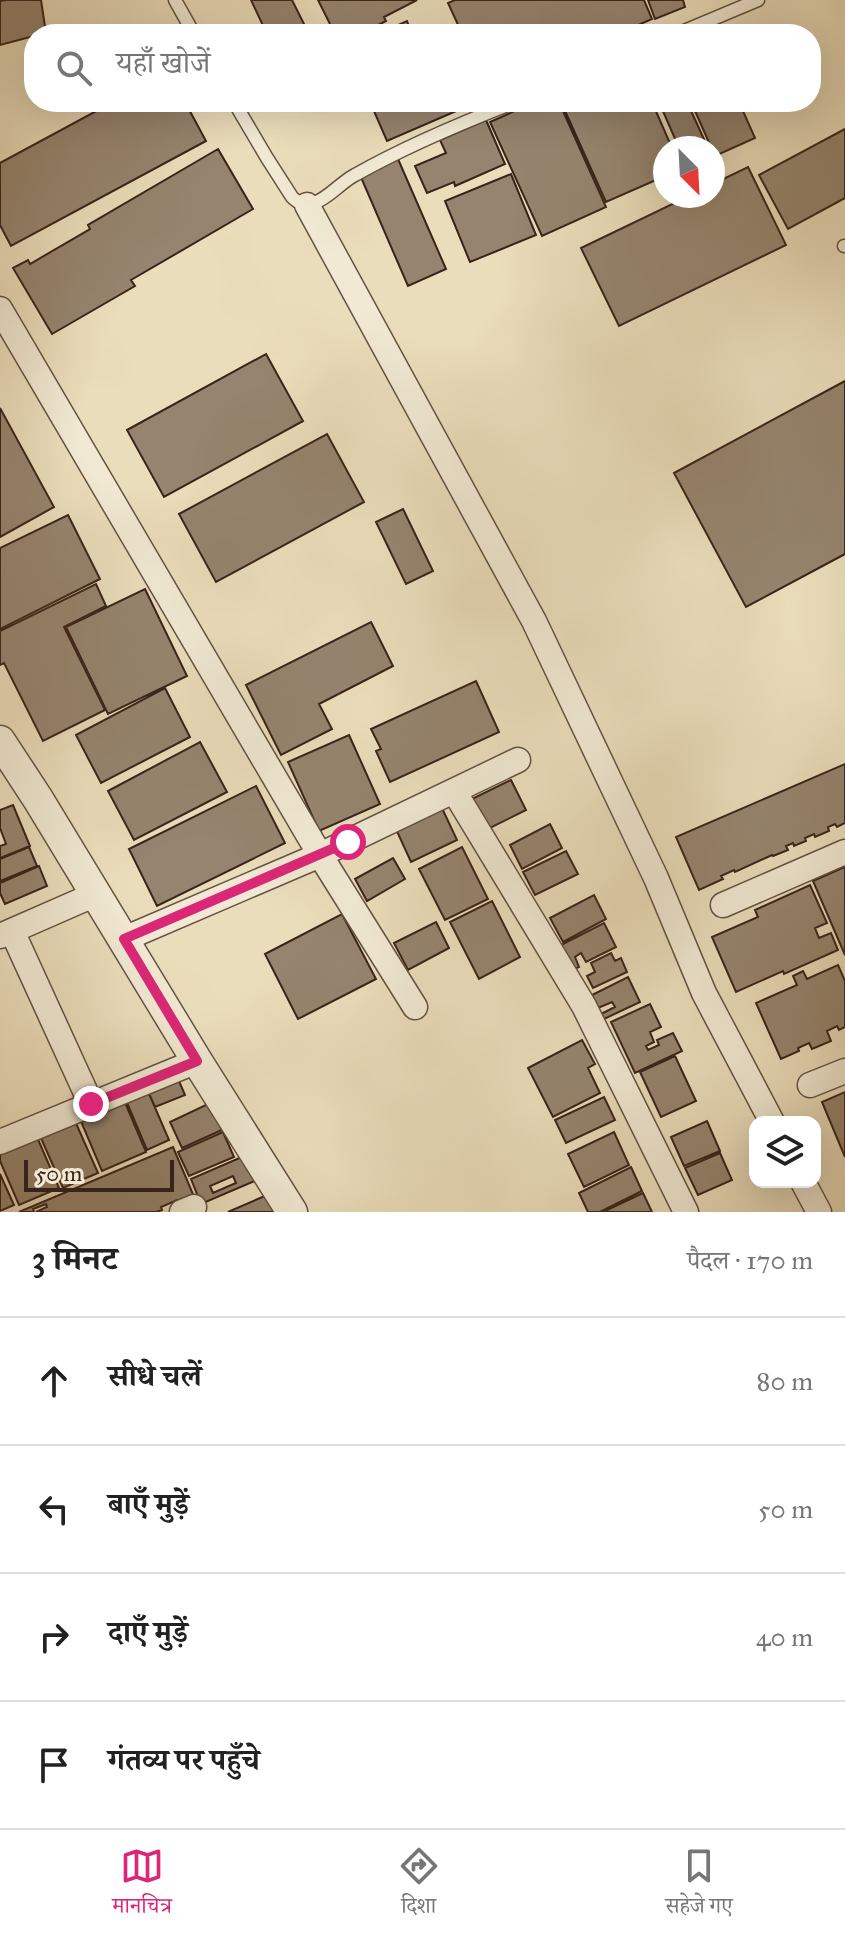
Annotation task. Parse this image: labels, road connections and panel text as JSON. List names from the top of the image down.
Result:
{
  "scale_bar": "50 m",
  "north": "bottom right",
  "page": {
    "search": "यहाँ खोजें",
    "scale": "50 m",
    "heading": ["3 मिनट", "पैदल · 170 m"],
    "list": [
      ["सीधे चलें", "80 m"],
      ["बाएँ मुड़ें", "50 m"],
      ["दाएँ मुड़ें", "40 m"],
      "गंतव्य पर पहुँचे"
    ],
    "nav": ["मानचित्र", "दिशा", "सहेजे गए"]
  }
}
